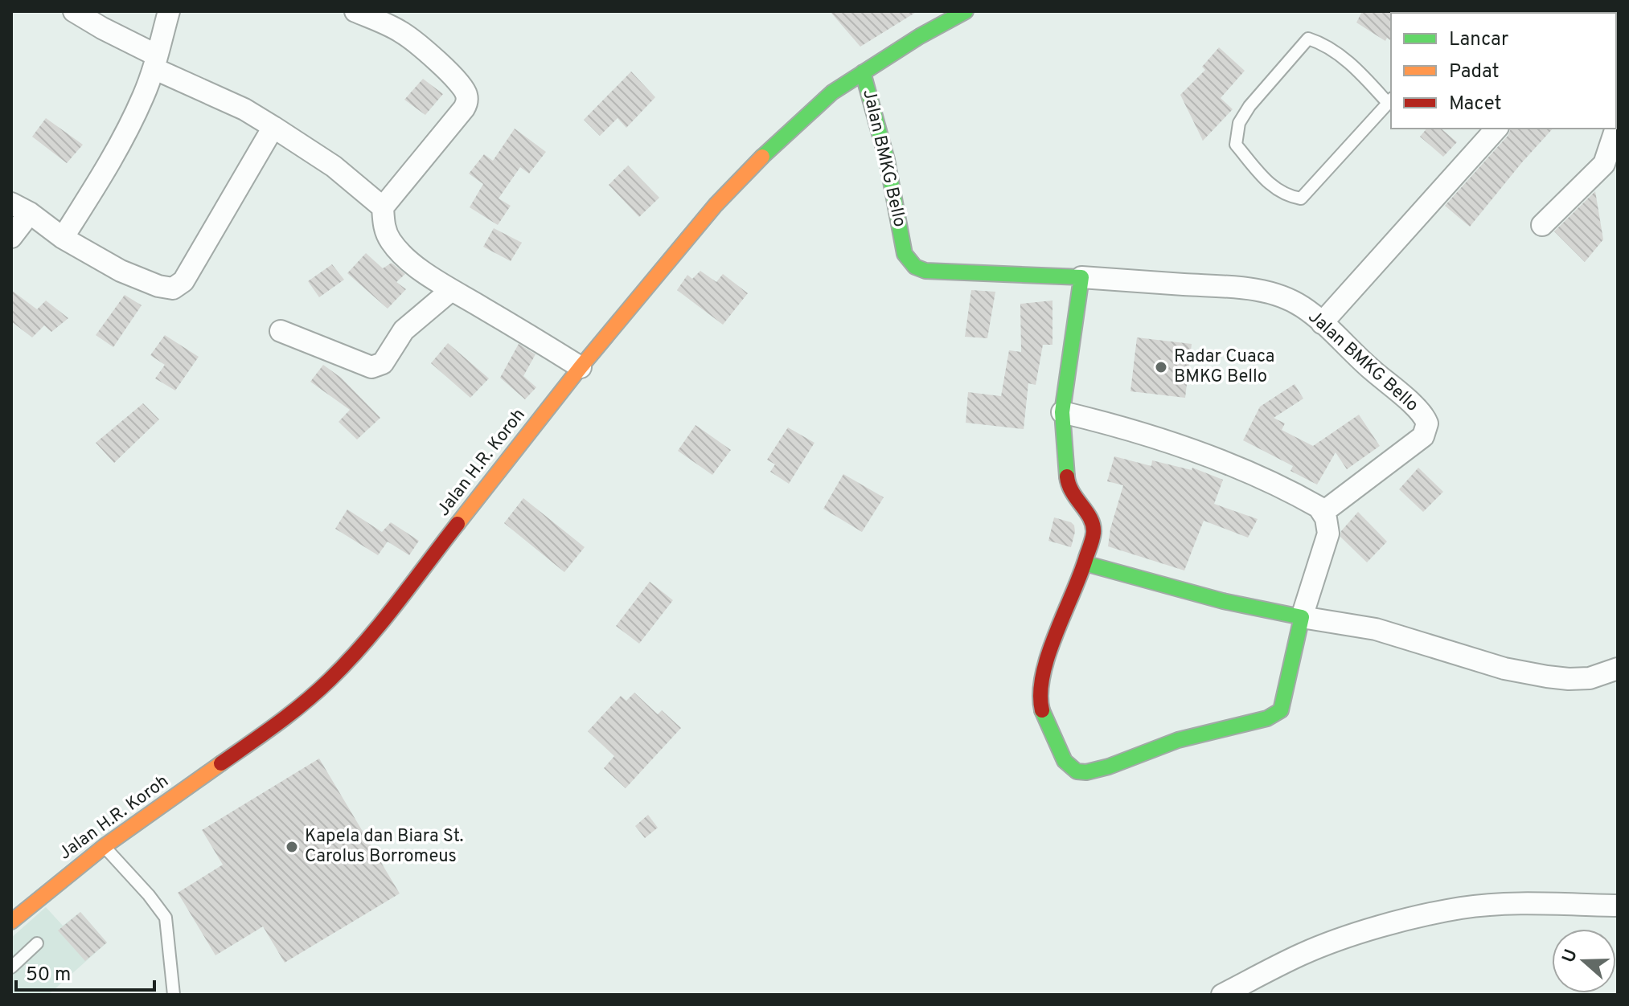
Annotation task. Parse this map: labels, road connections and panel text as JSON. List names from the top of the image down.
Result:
{
  "streets": {
    "street": ["Jalan BMKG Bello", "Jalan H.R. Koroh"]
  },
  "crossings": [
    ["Jalan BMKG Bello", "Jalan H.R. Koroh"]
  ],
  "places": ["Radar Cuaca BMKG Bello", "Kapela dan Biara St. Carolus Borromeus"],
  "legend": ["Lancar", "Padat", "Macet"],
  "scale_bar": "50 m",
  "north": "left"
}
